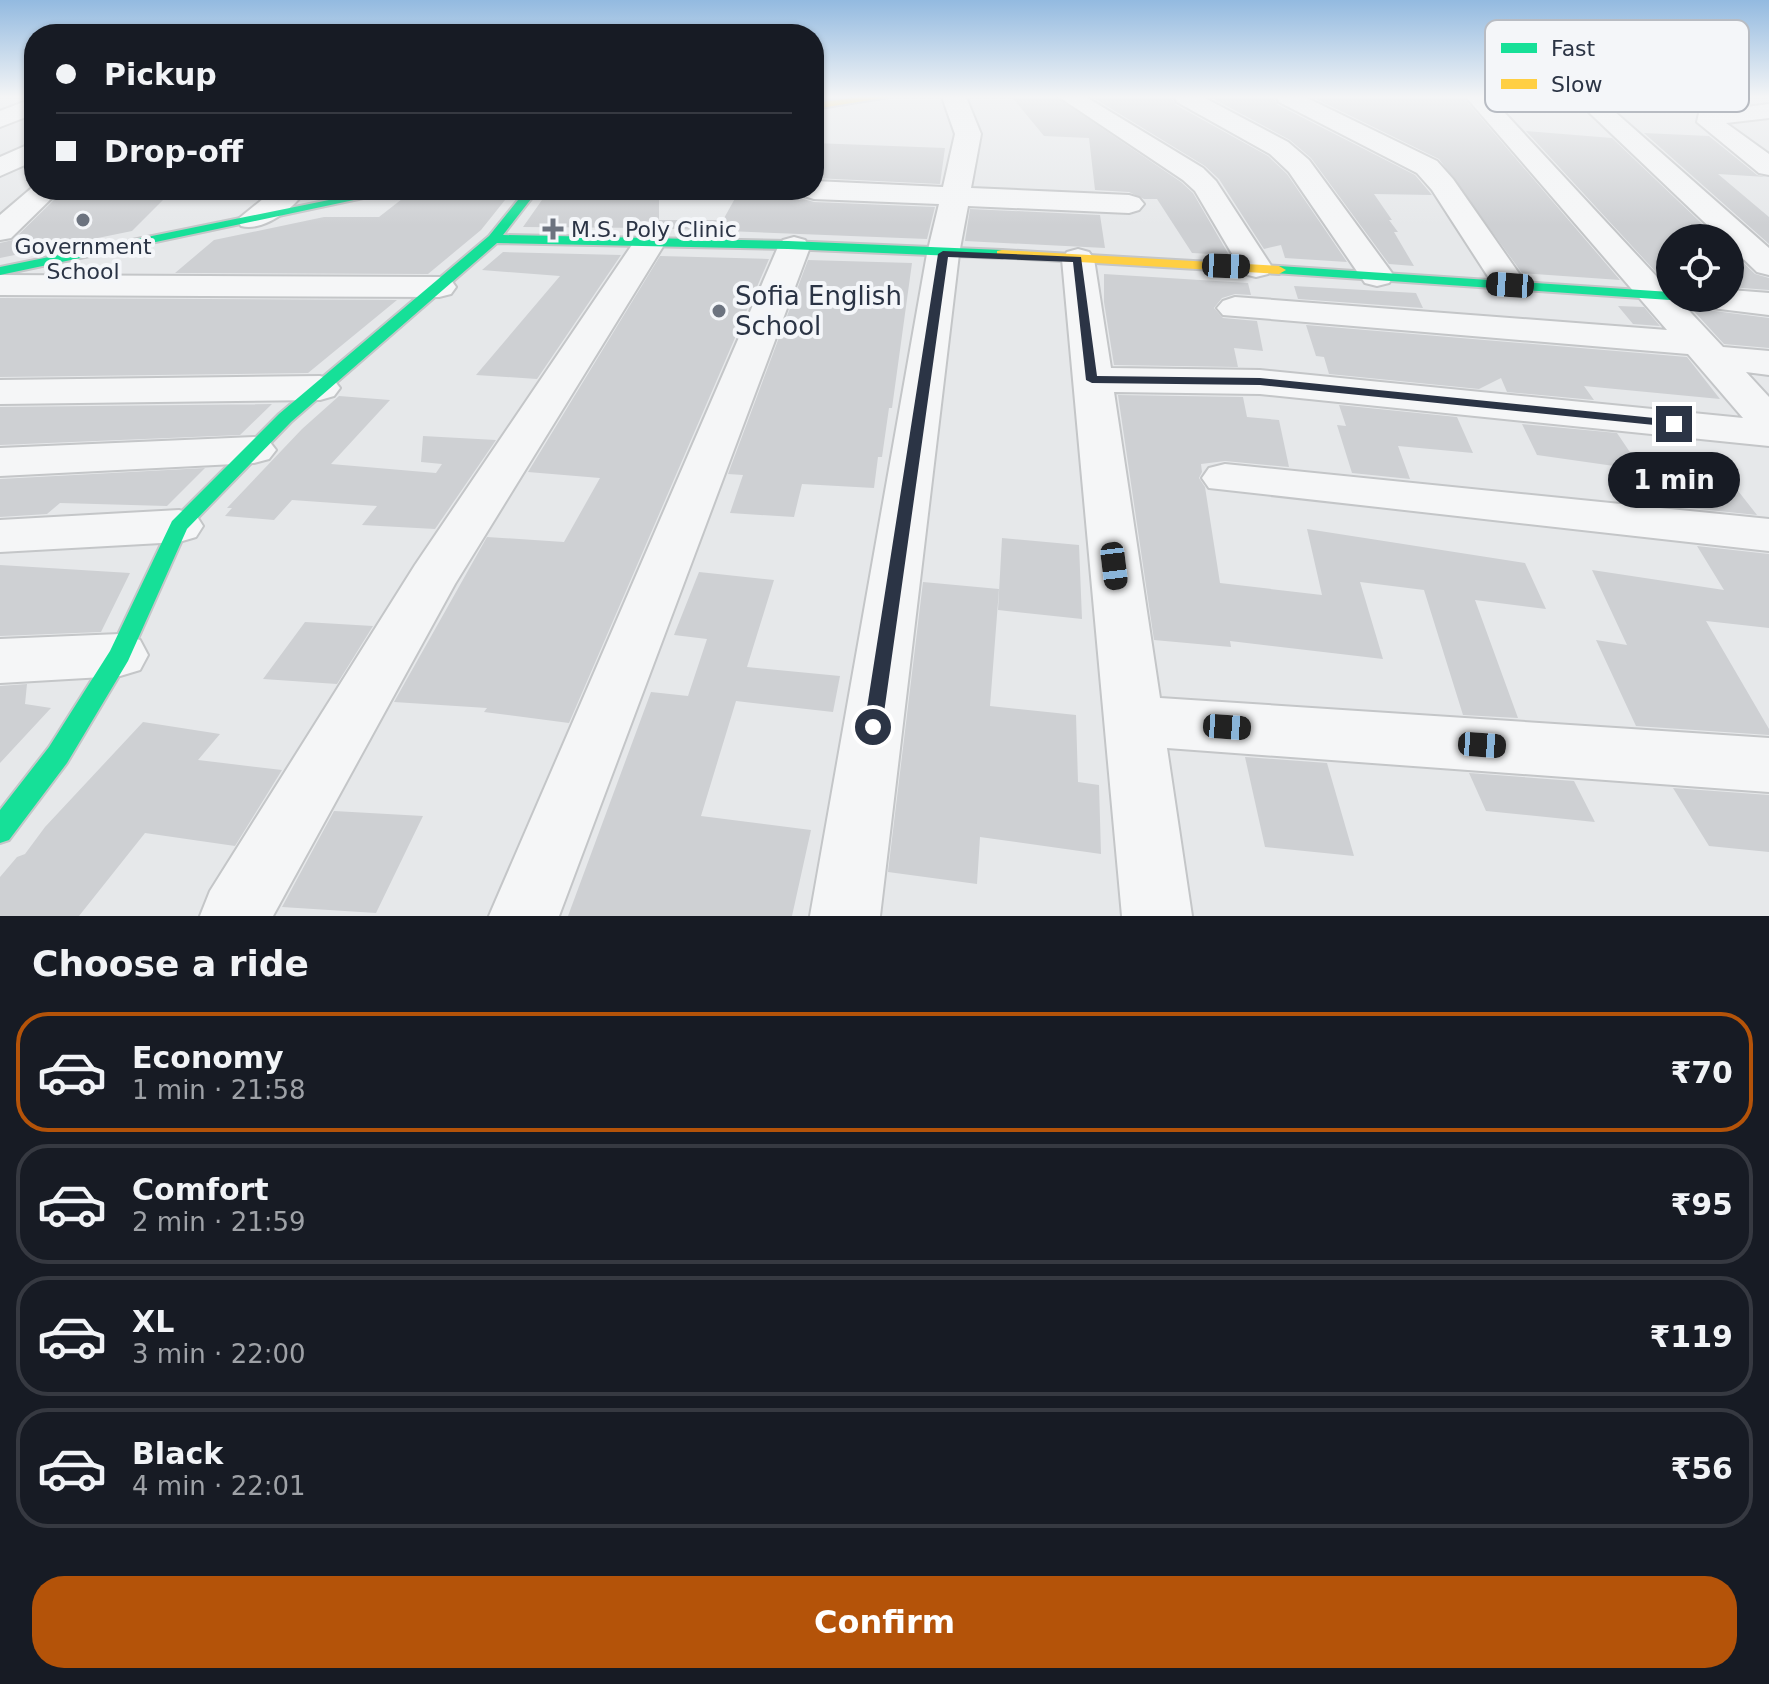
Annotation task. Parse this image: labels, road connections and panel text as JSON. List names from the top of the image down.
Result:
{
  "places": {
    "other": ["Government School", "Sofia English School"],
    "health": ["M.S. Poly Clinic"]
  },
  "legend": ["Fast", "Slow"],
  "page": {
    "banner": ["Pickup", "Drop-off"],
    "bubble": "1 min",
    "heading": "Choose a ride",
    "list": [
      {
        "name": "Economy",
        "note": "1 min · 21:58",
        "value": "₹70"
      },
      {
        "name": "Comfort",
        "note": "2 min · 21:59",
        "value": "₹95"
      },
      {
        "name": "XL",
        "note": "3 min · 22:00",
        "value": "₹119"
      },
      {
        "name": "Black",
        "note": "4 min · 22:01",
        "value": "₹56"
      }
    ],
    "buttons": "Confirm"
  }
}
